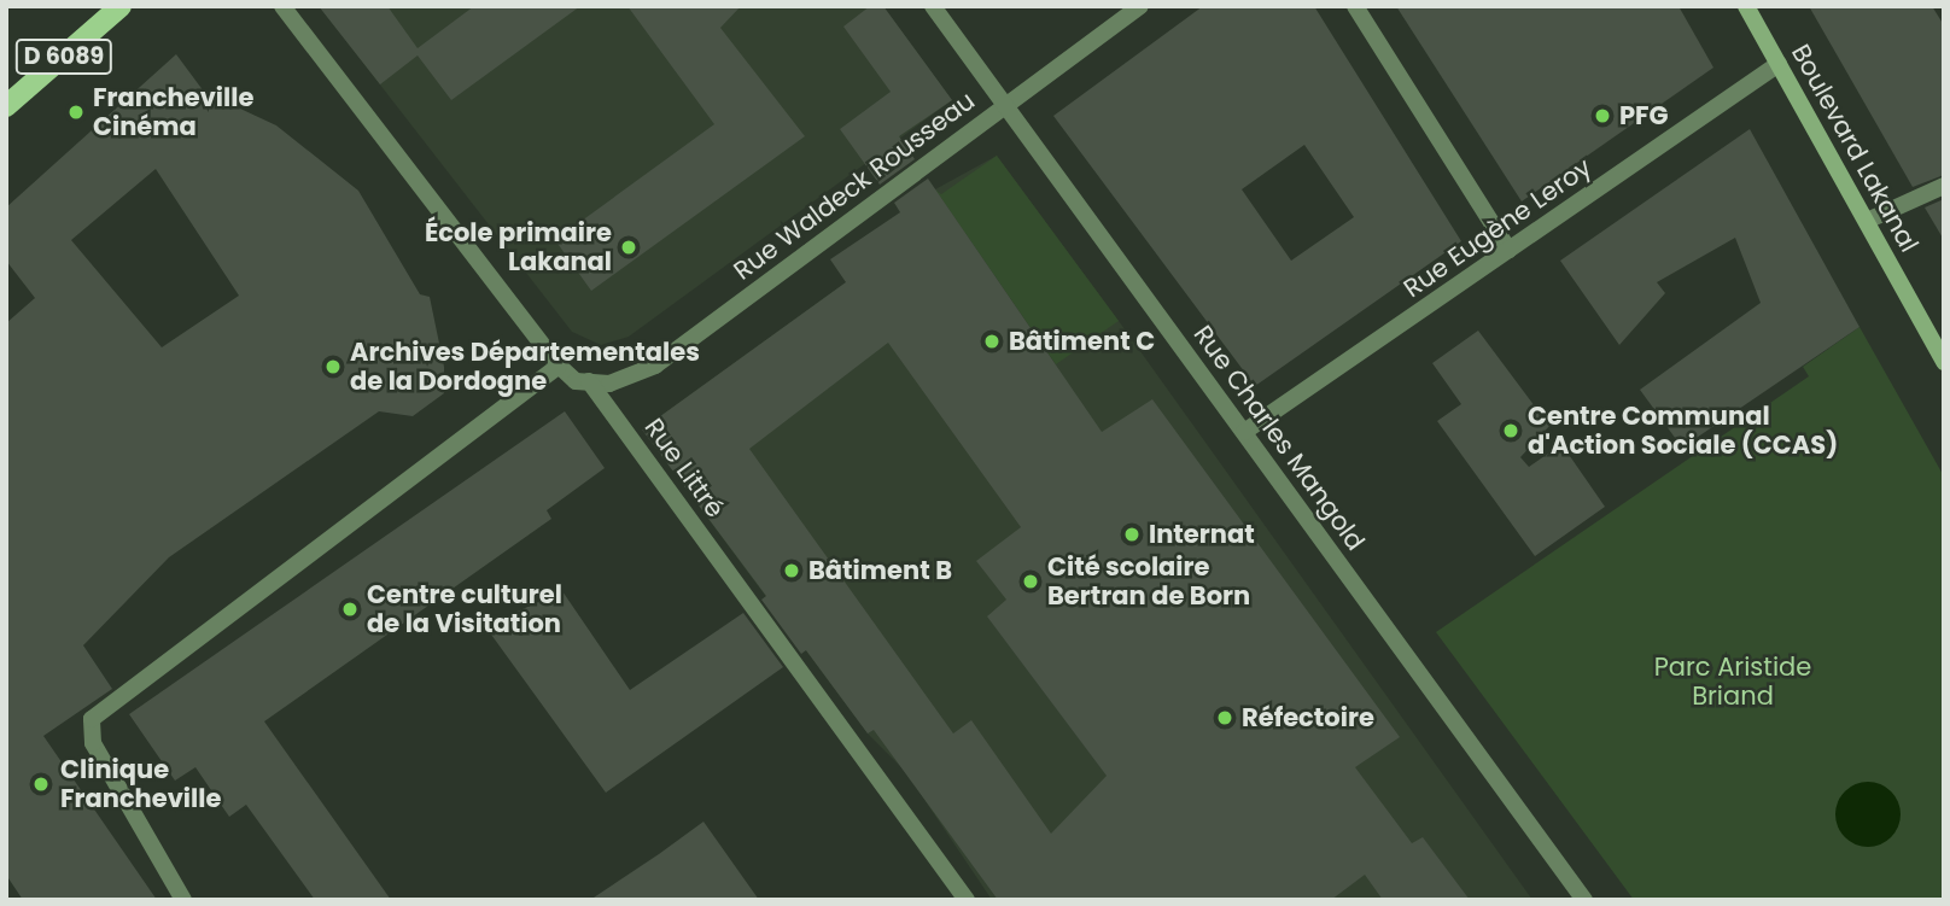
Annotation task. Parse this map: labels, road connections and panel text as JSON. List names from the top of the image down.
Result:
{
  "streets": {
    "main road": ["D 6089", "Boulevard Lakanal"],
    "street": [
      "Rue Waldeck Rousseau",
      "Rue Eugène Leroy",
      "Rue Charles Mangold",
      "Rue Littré"
    ]
  },
  "crossings": [
    ["Boulevard Lakanal", "Rue Eugène Leroy"],
    ["Rue Waldeck Rousseau", "Rue Charles Mangold"],
    ["Rue Waldeck Rousseau", "Rue Littré"],
    ["Rue Eugène Leroy", "Rue Charles Mangold"]
  ],
  "parks": ["Parc Aristide Briand"],
  "places": [
    "Francheville Cinéma",
    "PFG",
    "École primaire Lakanal",
    "Bâtiment C",
    "Archives Départementales de la Dordogne",
    "Centre Communal d'Action Sociale (CCAS)",
    "Internat",
    "Bâtiment B",
    "Cité scolaire Bertran de Born",
    "Centre culturel de la Visitation",
    "Réfectoire",
    "Clinique Francheville"
  ]
}
